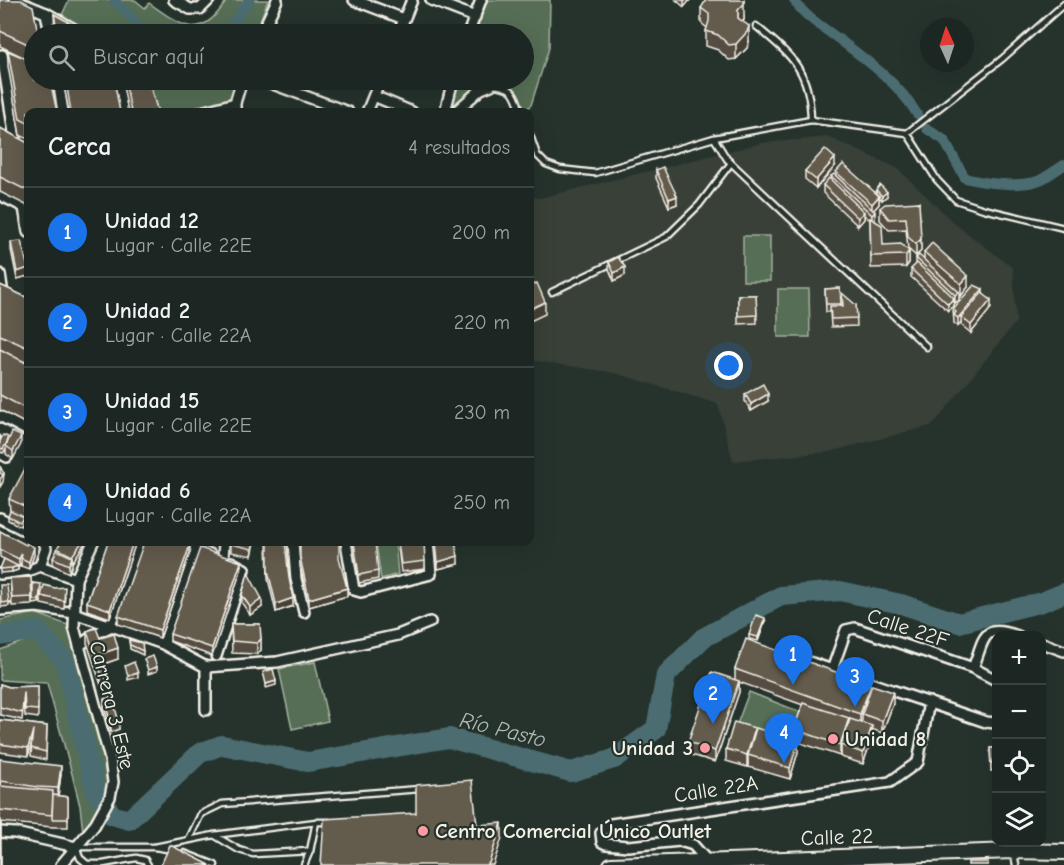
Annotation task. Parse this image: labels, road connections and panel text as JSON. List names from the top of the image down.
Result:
{
  "streets": {
    "main road": ["Calle 22"],
    "street": ["Calle 22F", "Carrera 3 Este", "Calle 22A"]
  },
  "crossings": [
    ["Calle 22A", "Calle 22"]
  ],
  "water": ["Río Pasto"],
  "places": ["Unidad 8", "Unidad 3", "Centro Comercial Único Outlet"],
  "north": "top",
  "page": {
    "search": "Buscar aquí",
    "heading": ["Cerca", "4 resultados"],
    "list": [
      {
        "mark": "1",
        "name": "Unidad 12",
        "note": "Lugar · Calle 22E",
        "value": "200 m"
      },
      {
        "mark": "2",
        "name": "Unidad 2",
        "note": "Lugar · Calle 22A",
        "value": "220 m"
      },
      {
        "mark": "3",
        "name": "Unidad 15",
        "note": "Lugar · Calle 22E",
        "value": "230 m"
      },
      {
        "mark": "4",
        "name": "Unidad 6",
        "note": "Lugar · Calle 22A",
        "value": "250 m"
      }
    ],
    "map_buttons": ["+", "−"],
    "pins": [
      "1",
      "3",
      "2",
      "4"
    ]
  }
}
